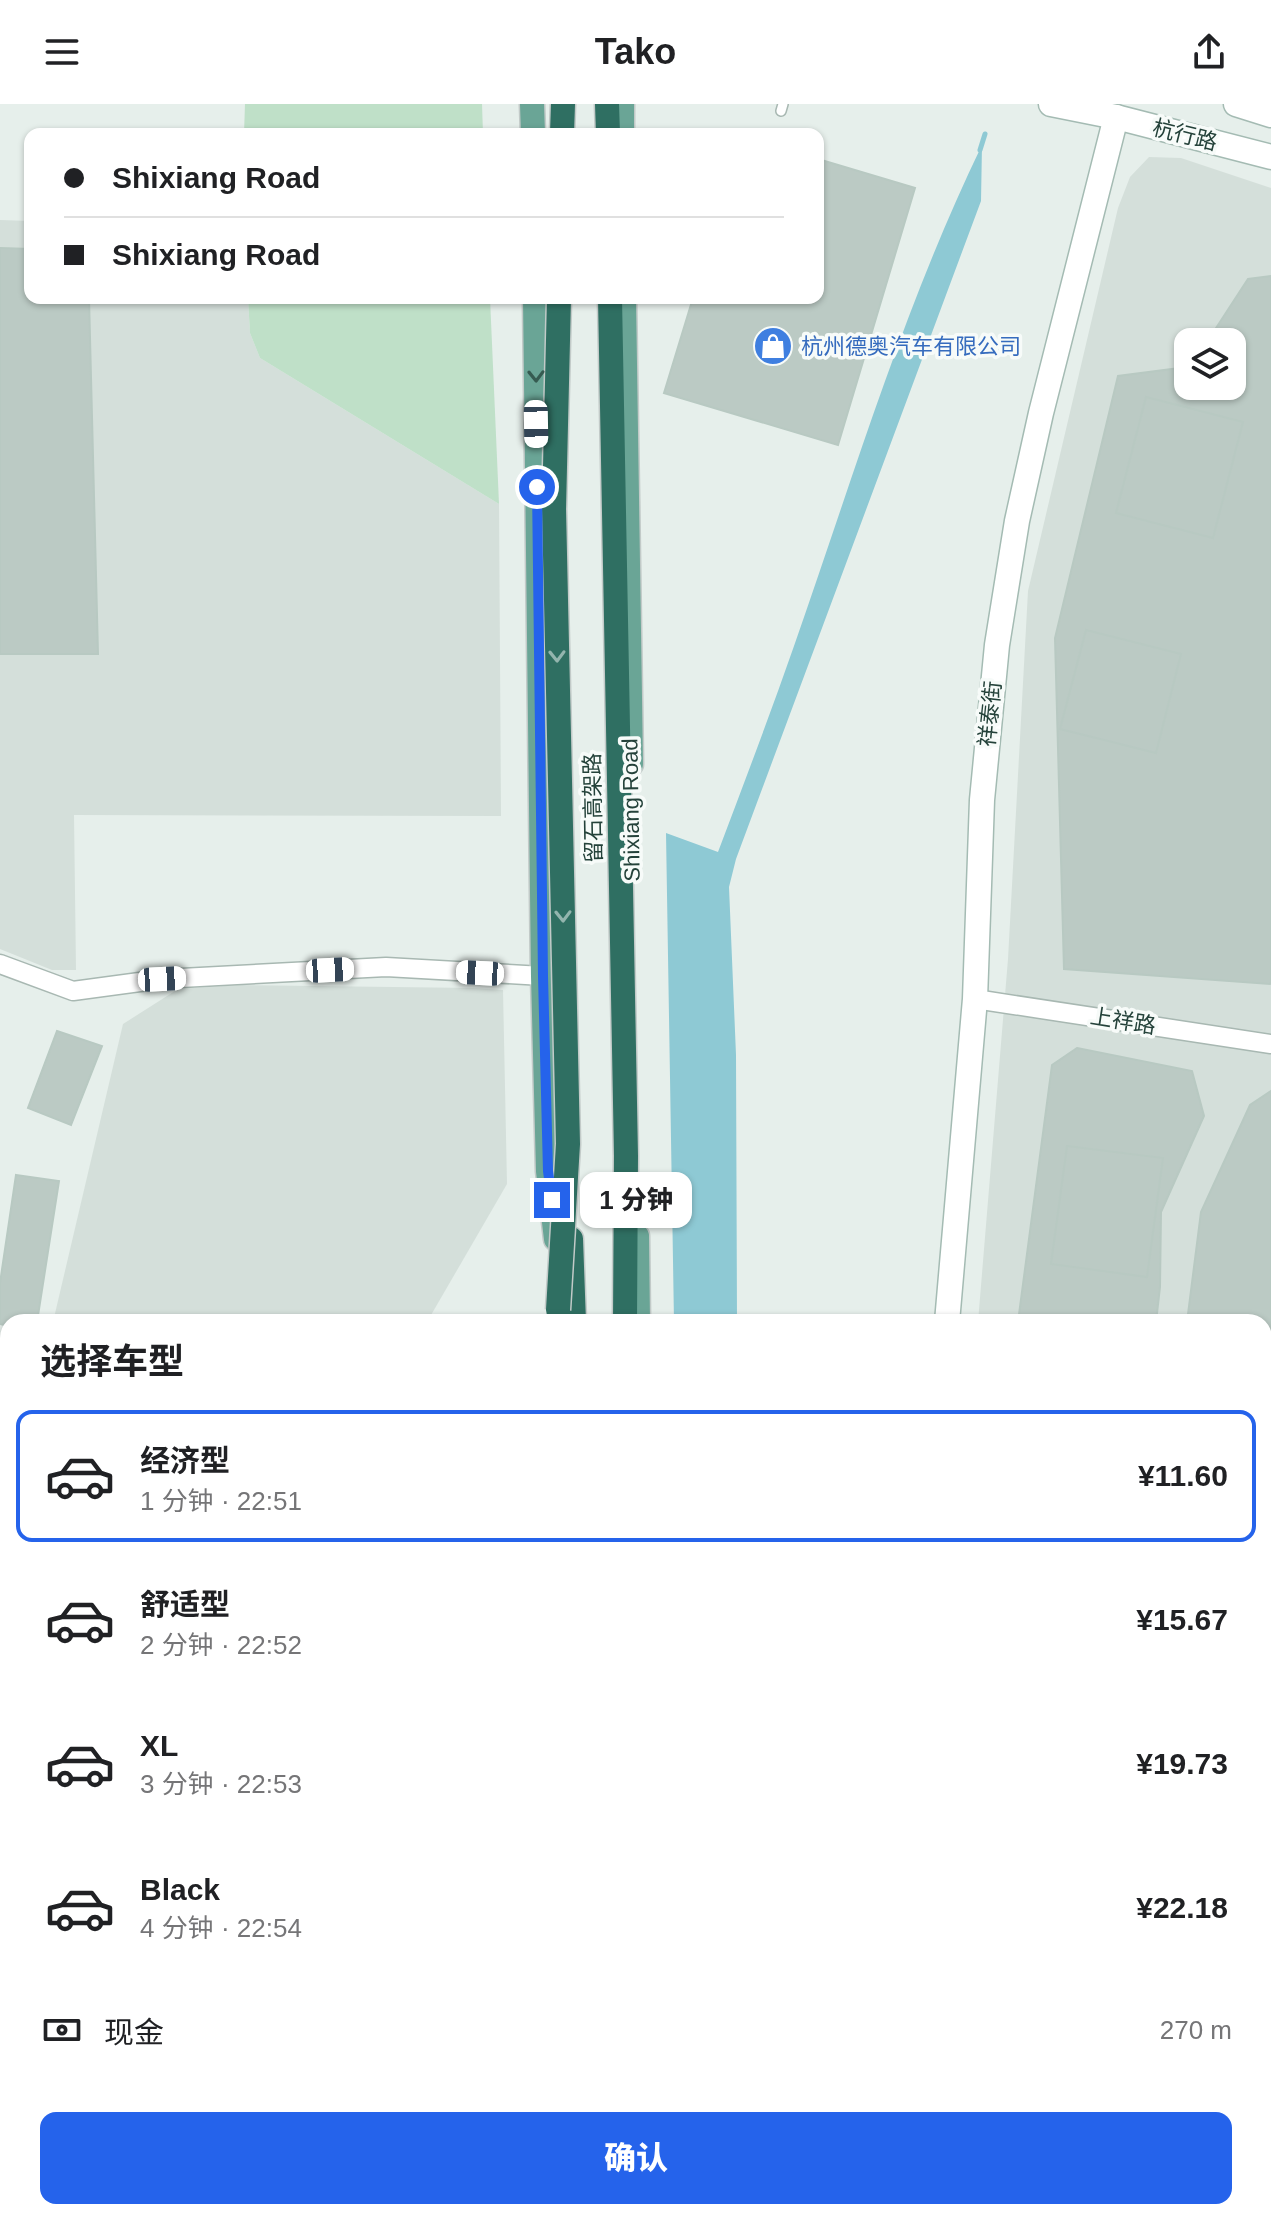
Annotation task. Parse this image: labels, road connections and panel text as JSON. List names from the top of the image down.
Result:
{
  "streets": {
    "highway": ["留石高架路"],
    "main road": ["Shixiang Road"],
    "street": ["杭行路", "祥泰街", "上祥路"]
  },
  "crossings": [
    ["杭行路", "祥泰街"],
    ["祥泰街", "上祥路"]
  ],
  "places": {
    "shop": ["杭州德奥汽车有限公司"]
  },
  "page": {
    "header": "Tako",
    "banner": ["Shixiang Road", "Shixiang Road"],
    "bubble": "1 分钟",
    "heading": "选择车型",
    "list": [
      {
        "name": "经济型",
        "note": "1 分钟 · 22:51",
        "value": "¥11.60"
      },
      {
        "name": "舒适型",
        "note": "2 分钟 · 22:52",
        "value": "¥15.67"
      },
      {
        "name": "XL",
        "note": "3 分钟 · 22:53",
        "value": "¥19.73"
      },
      {
        "name": "Black",
        "note": "4 分钟 · 22:54",
        "value": "¥22.18"
      }
    ],
    "pay": ["现金", "270 m"],
    "buttons": "确认"
  }
}
